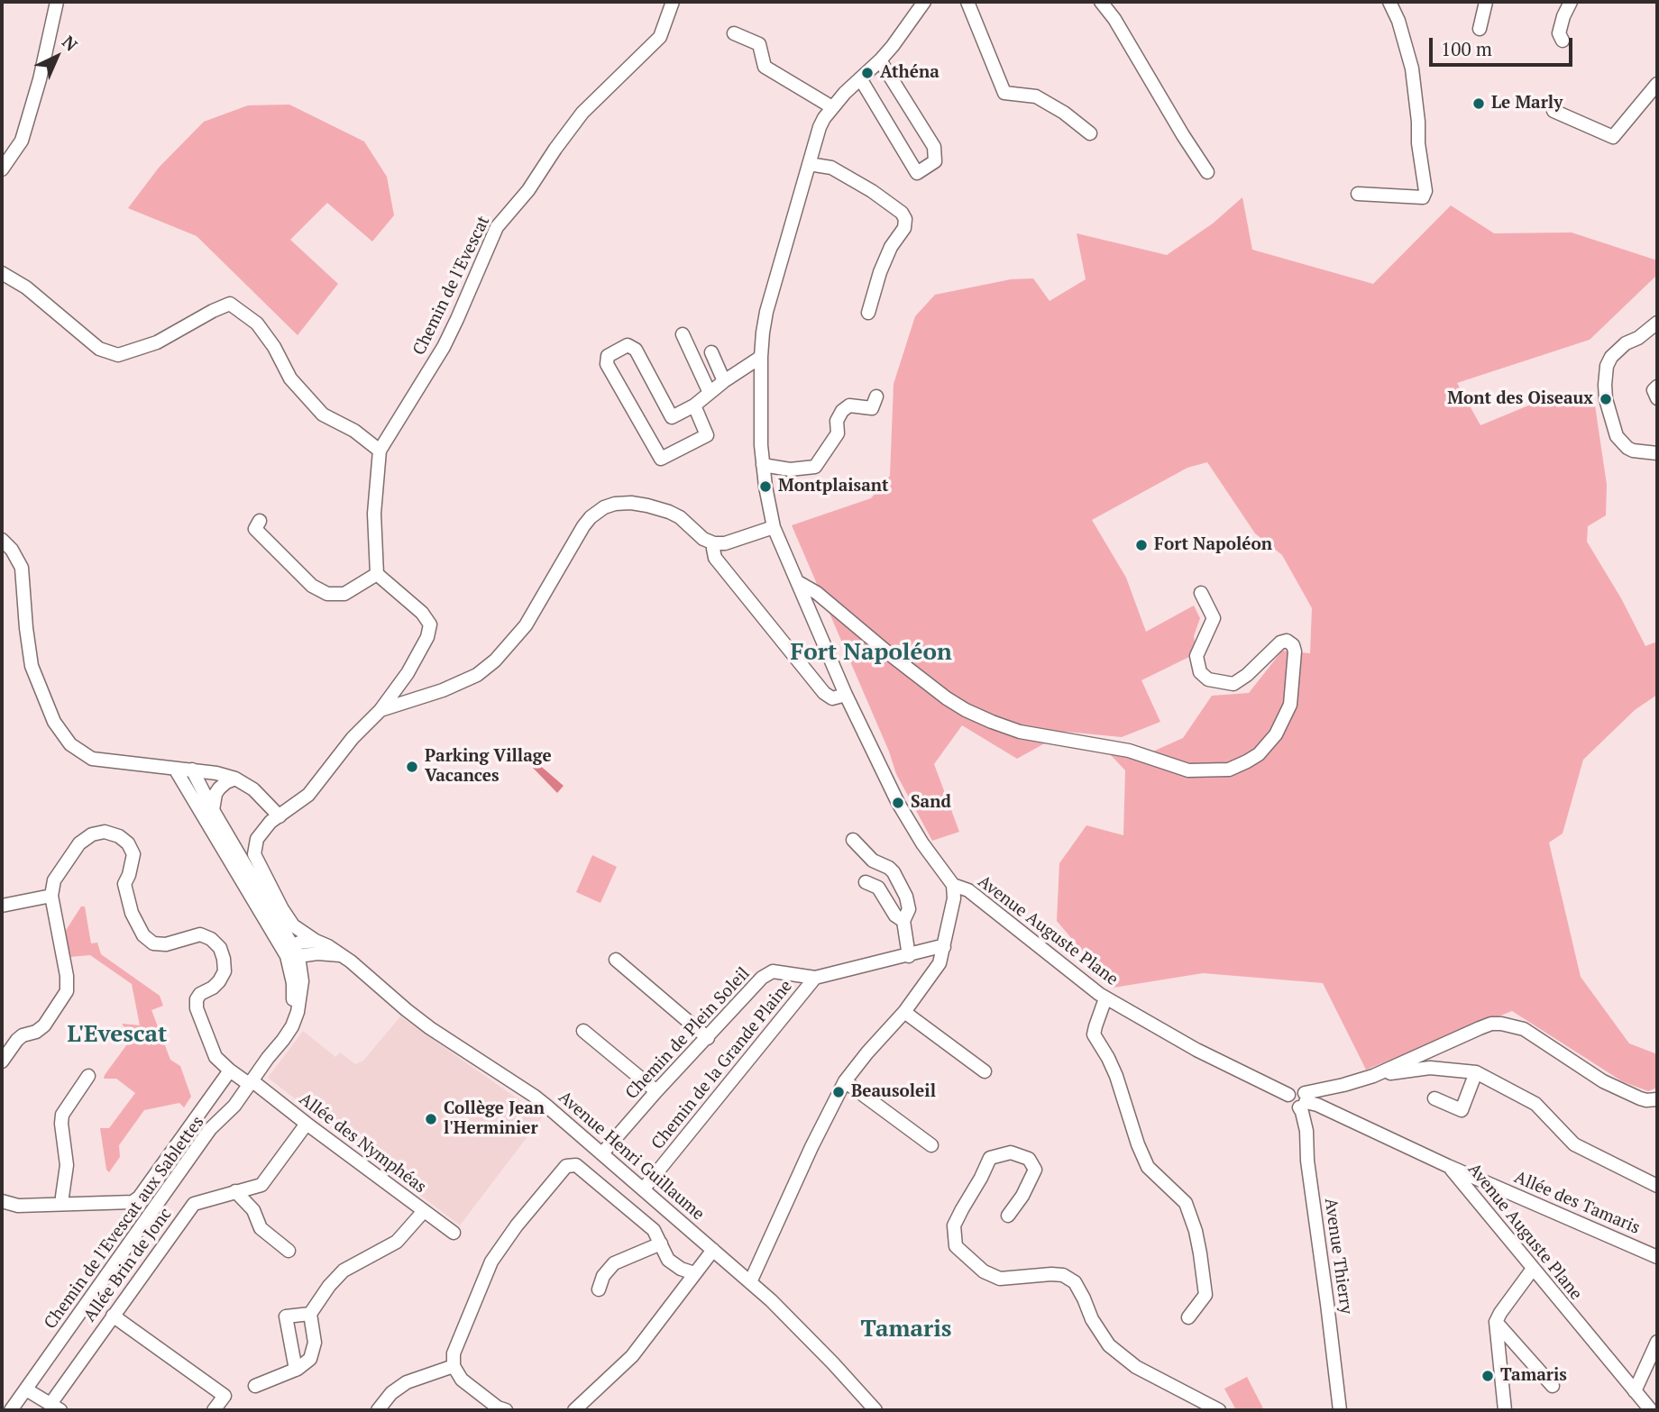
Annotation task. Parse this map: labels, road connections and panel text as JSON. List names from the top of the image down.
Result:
{
  "streets": {
    "street": [
      "Chemin de l'Evescat",
      "Avenue Auguste Plane",
      "Chemin de Plein Soleil",
      "Chemin de la Grande Plaine",
      "Allée des Nymphéas",
      "Avenue Henri Guillaume",
      "Allée des Tamaris",
      "Chemin de l'Evescat aux Sablettes",
      "Avenue Thierry",
      "Allée Brin de Jonc"
    ]
  },
  "crossings": [
    ["Avenue Auguste Plane", "Allée des Tamaris"],
    ["Avenue Auguste Plane", "Avenue Thierry"],
    ["Chemin de Plein Soleil", "Chemin de la Grande Plaine"],
    ["Chemin de Plein Soleil", "Avenue Henri Guillaume"],
    ["Chemin de la Grande Plaine", "Avenue Henri Guillaume"],
    ["Allée des Nymphéas", "Chemin de l'Evescat aux Sablettes"],
    ["Allée des Nymphéas", "Allée Brin de Jonc"],
    ["Chemin de l'Evescat aux Sablettes", "Allée Brin de Jonc"]
  ],
  "districts": ["Fort Napoléon", "L'Evescat", "Tamaris"],
  "places": [
    "Athéna",
    "Le Marly",
    "Mont des Oiseaux",
    "Montplaisant",
    "Fort Napoléon",
    "Parking Village Vacances",
    "Sand",
    "Beausoleil",
    "Collège Jean l'Herminier",
    "Tamaris"
  ],
  "scale_bar": "100 m",
  "north": "top right"
}
